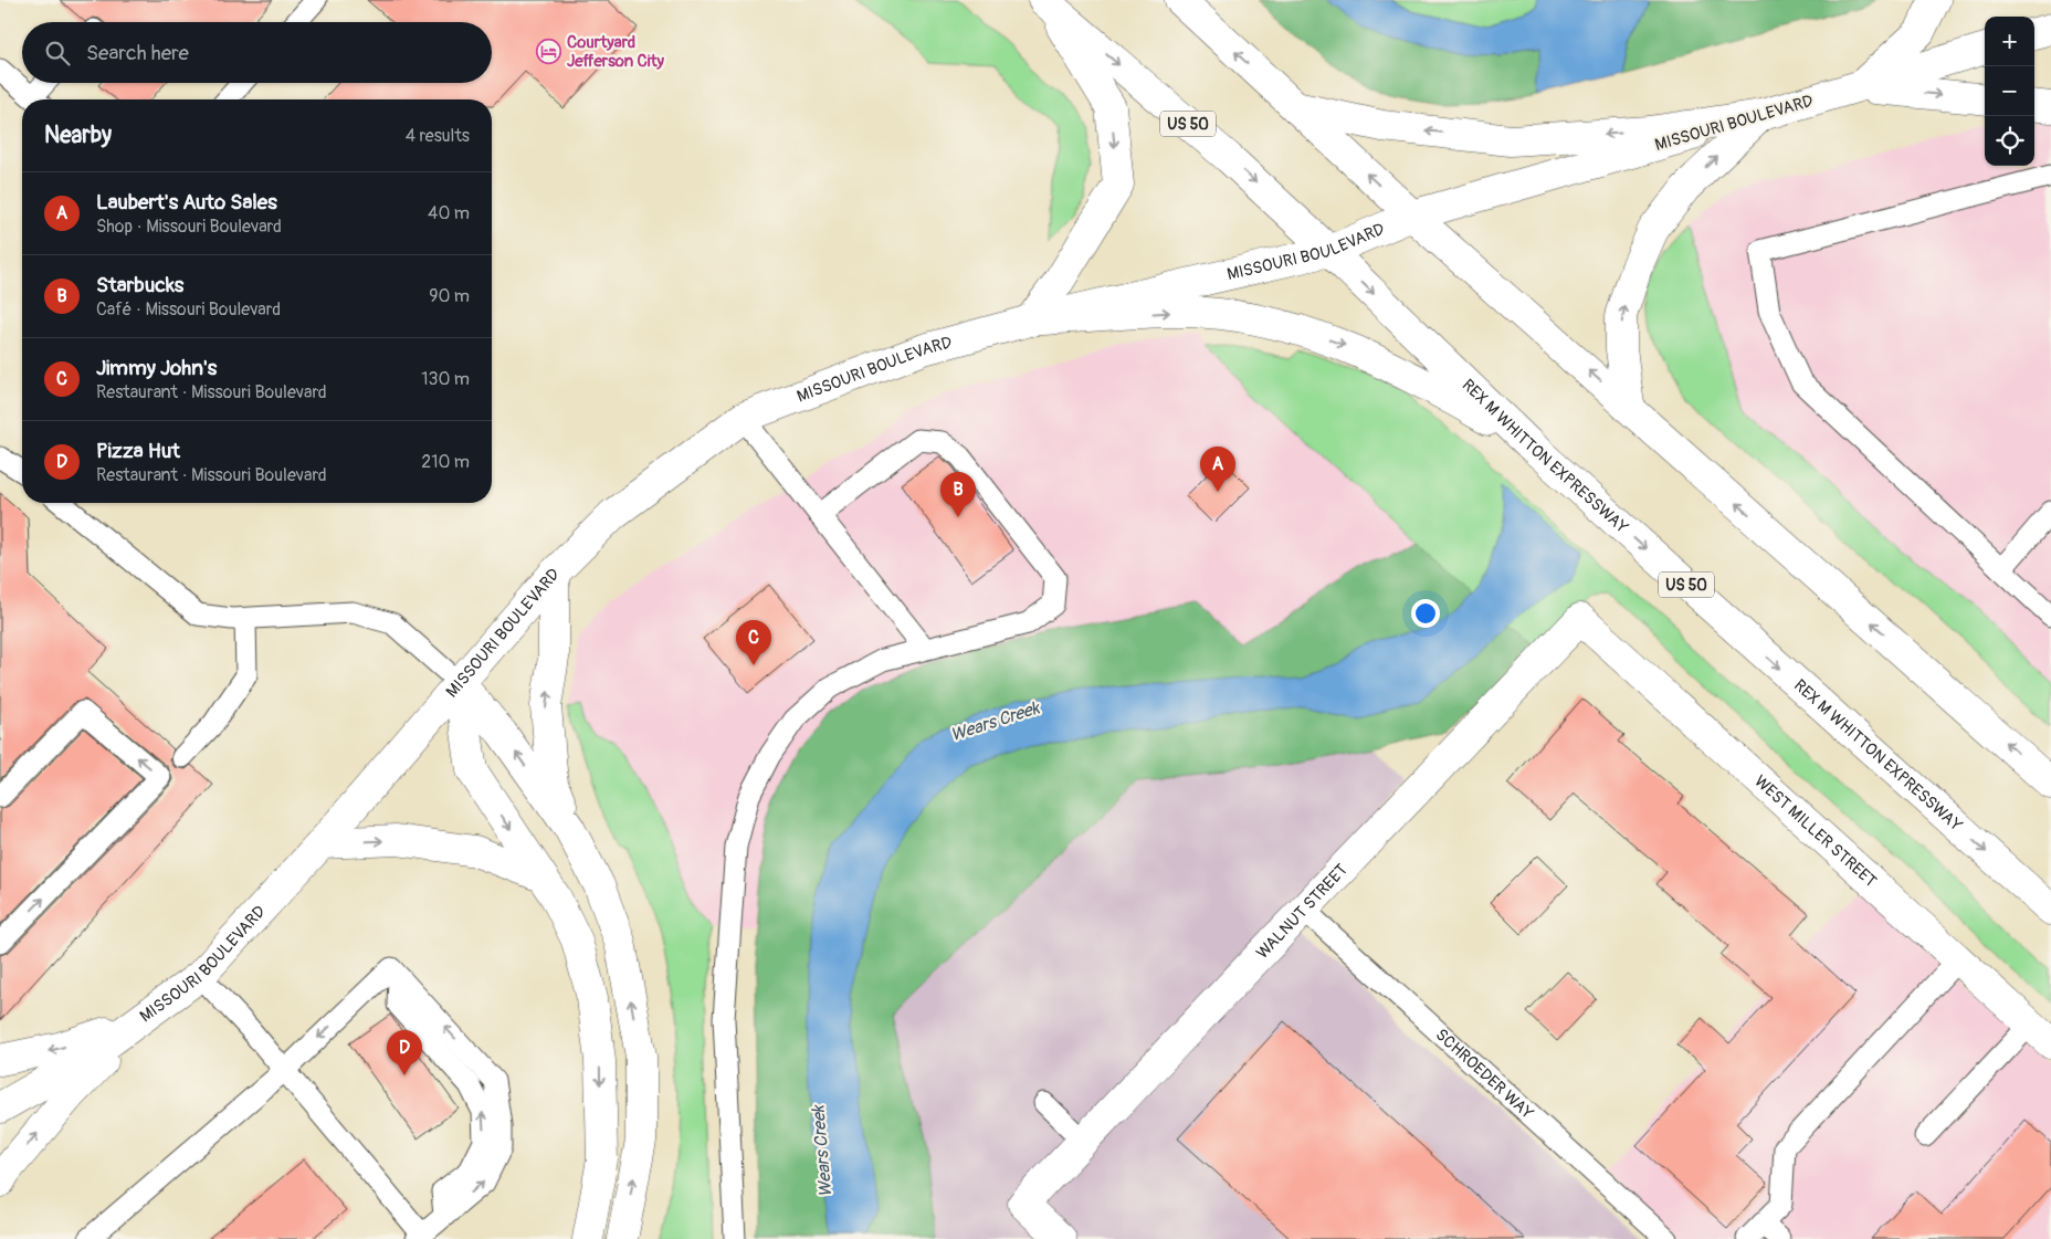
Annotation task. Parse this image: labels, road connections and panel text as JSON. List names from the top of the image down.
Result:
{
  "streets": {
    "main road": [
      "MISSOURI BOULEVARD",
      "US 50",
      "REX M WHITTON EXPRESSWAY",
      "WEST MILLER STREET",
      "WALNUT STREET"
    ],
    "lane": ["SCHROEDER WAY"]
  },
  "crossings": [
    ["MISSOURI BOULEVARD", "REX M WHITTON EXPRESSWAY"],
    ["WEST MILLER STREET", "WALNUT STREET"],
    ["WALNUT STREET", "SCHROEDER WAY"]
  ],
  "water": ["Wears Creek"],
  "places": {
    "hotel": ["Courtyard Jefferson City"]
  },
  "page": {
    "map_buttons": ["+", "−"],
    "search": "Search here",
    "heading": ["Nearby", "4 results"],
    "list": [
      {
        "mark": "A",
        "name": "Laubert's Auto Sales",
        "note": "Shop · Missouri Boulevard",
        "value": "40 m"
      },
      {
        "mark": "B",
        "name": "Starbucks",
        "note": "Café · Missouri Boulevard",
        "value": "90 m"
      },
      {
        "mark": "C",
        "name": "Jimmy John's",
        "note": "Restaurant · Missouri Boulevard",
        "value": "130 m"
      },
      {
        "mark": "D",
        "name": "Pizza Hut",
        "note": "Restaurant · Missouri Boulevard",
        "value": "210 m"
      }
    ],
    "pins": [
      "A",
      "B",
      "C",
      "D"
    ]
  }
}
